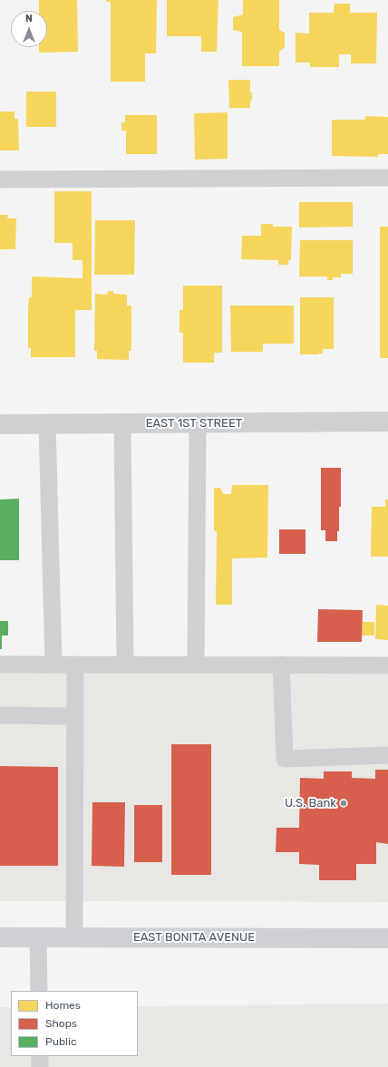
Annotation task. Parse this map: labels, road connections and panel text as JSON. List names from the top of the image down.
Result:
{
  "streets": {
    "main road": ["EAST BONITA AVENUE"],
    "street": ["EAST 1ST STREET"]
  },
  "places": ["U.S. Bank"],
  "legend": ["Homes", "Shops", "Public"],
  "north": "top"
}
